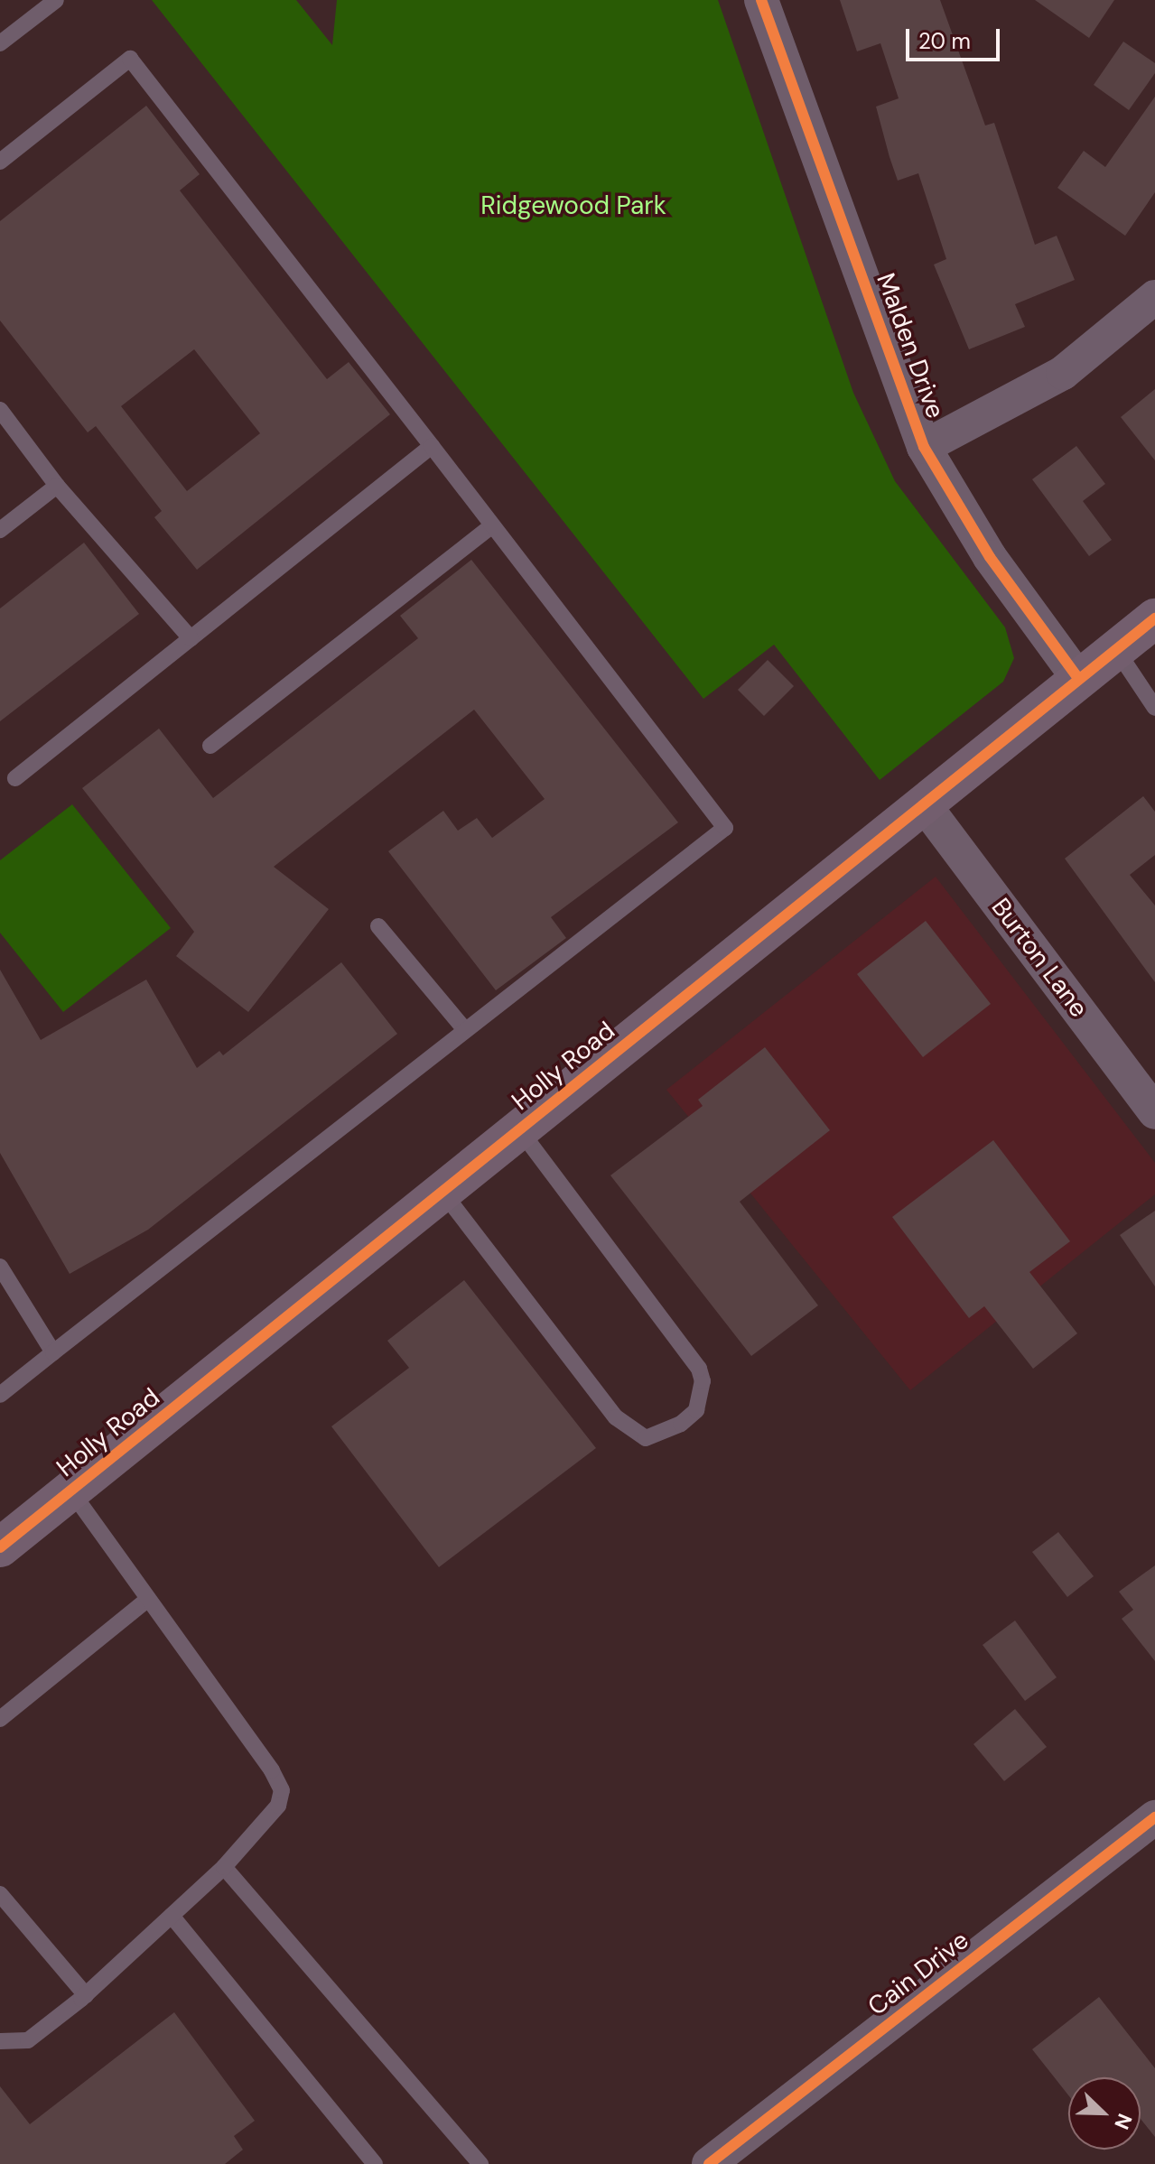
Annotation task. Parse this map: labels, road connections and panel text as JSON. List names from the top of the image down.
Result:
{
  "streets": {
    "main road": ["Holly Road"],
    "street": ["Malden Drive", "Burton Lane", "Cain Drive"]
  },
  "crossings": [
    ["Malden Drive", "Holly Road"],
    ["Burton Lane", "Holly Road"]
  ],
  "parks": ["Ridgewood Park"],
  "scale_bar": "20 m",
  "north": "bottom right"
}
